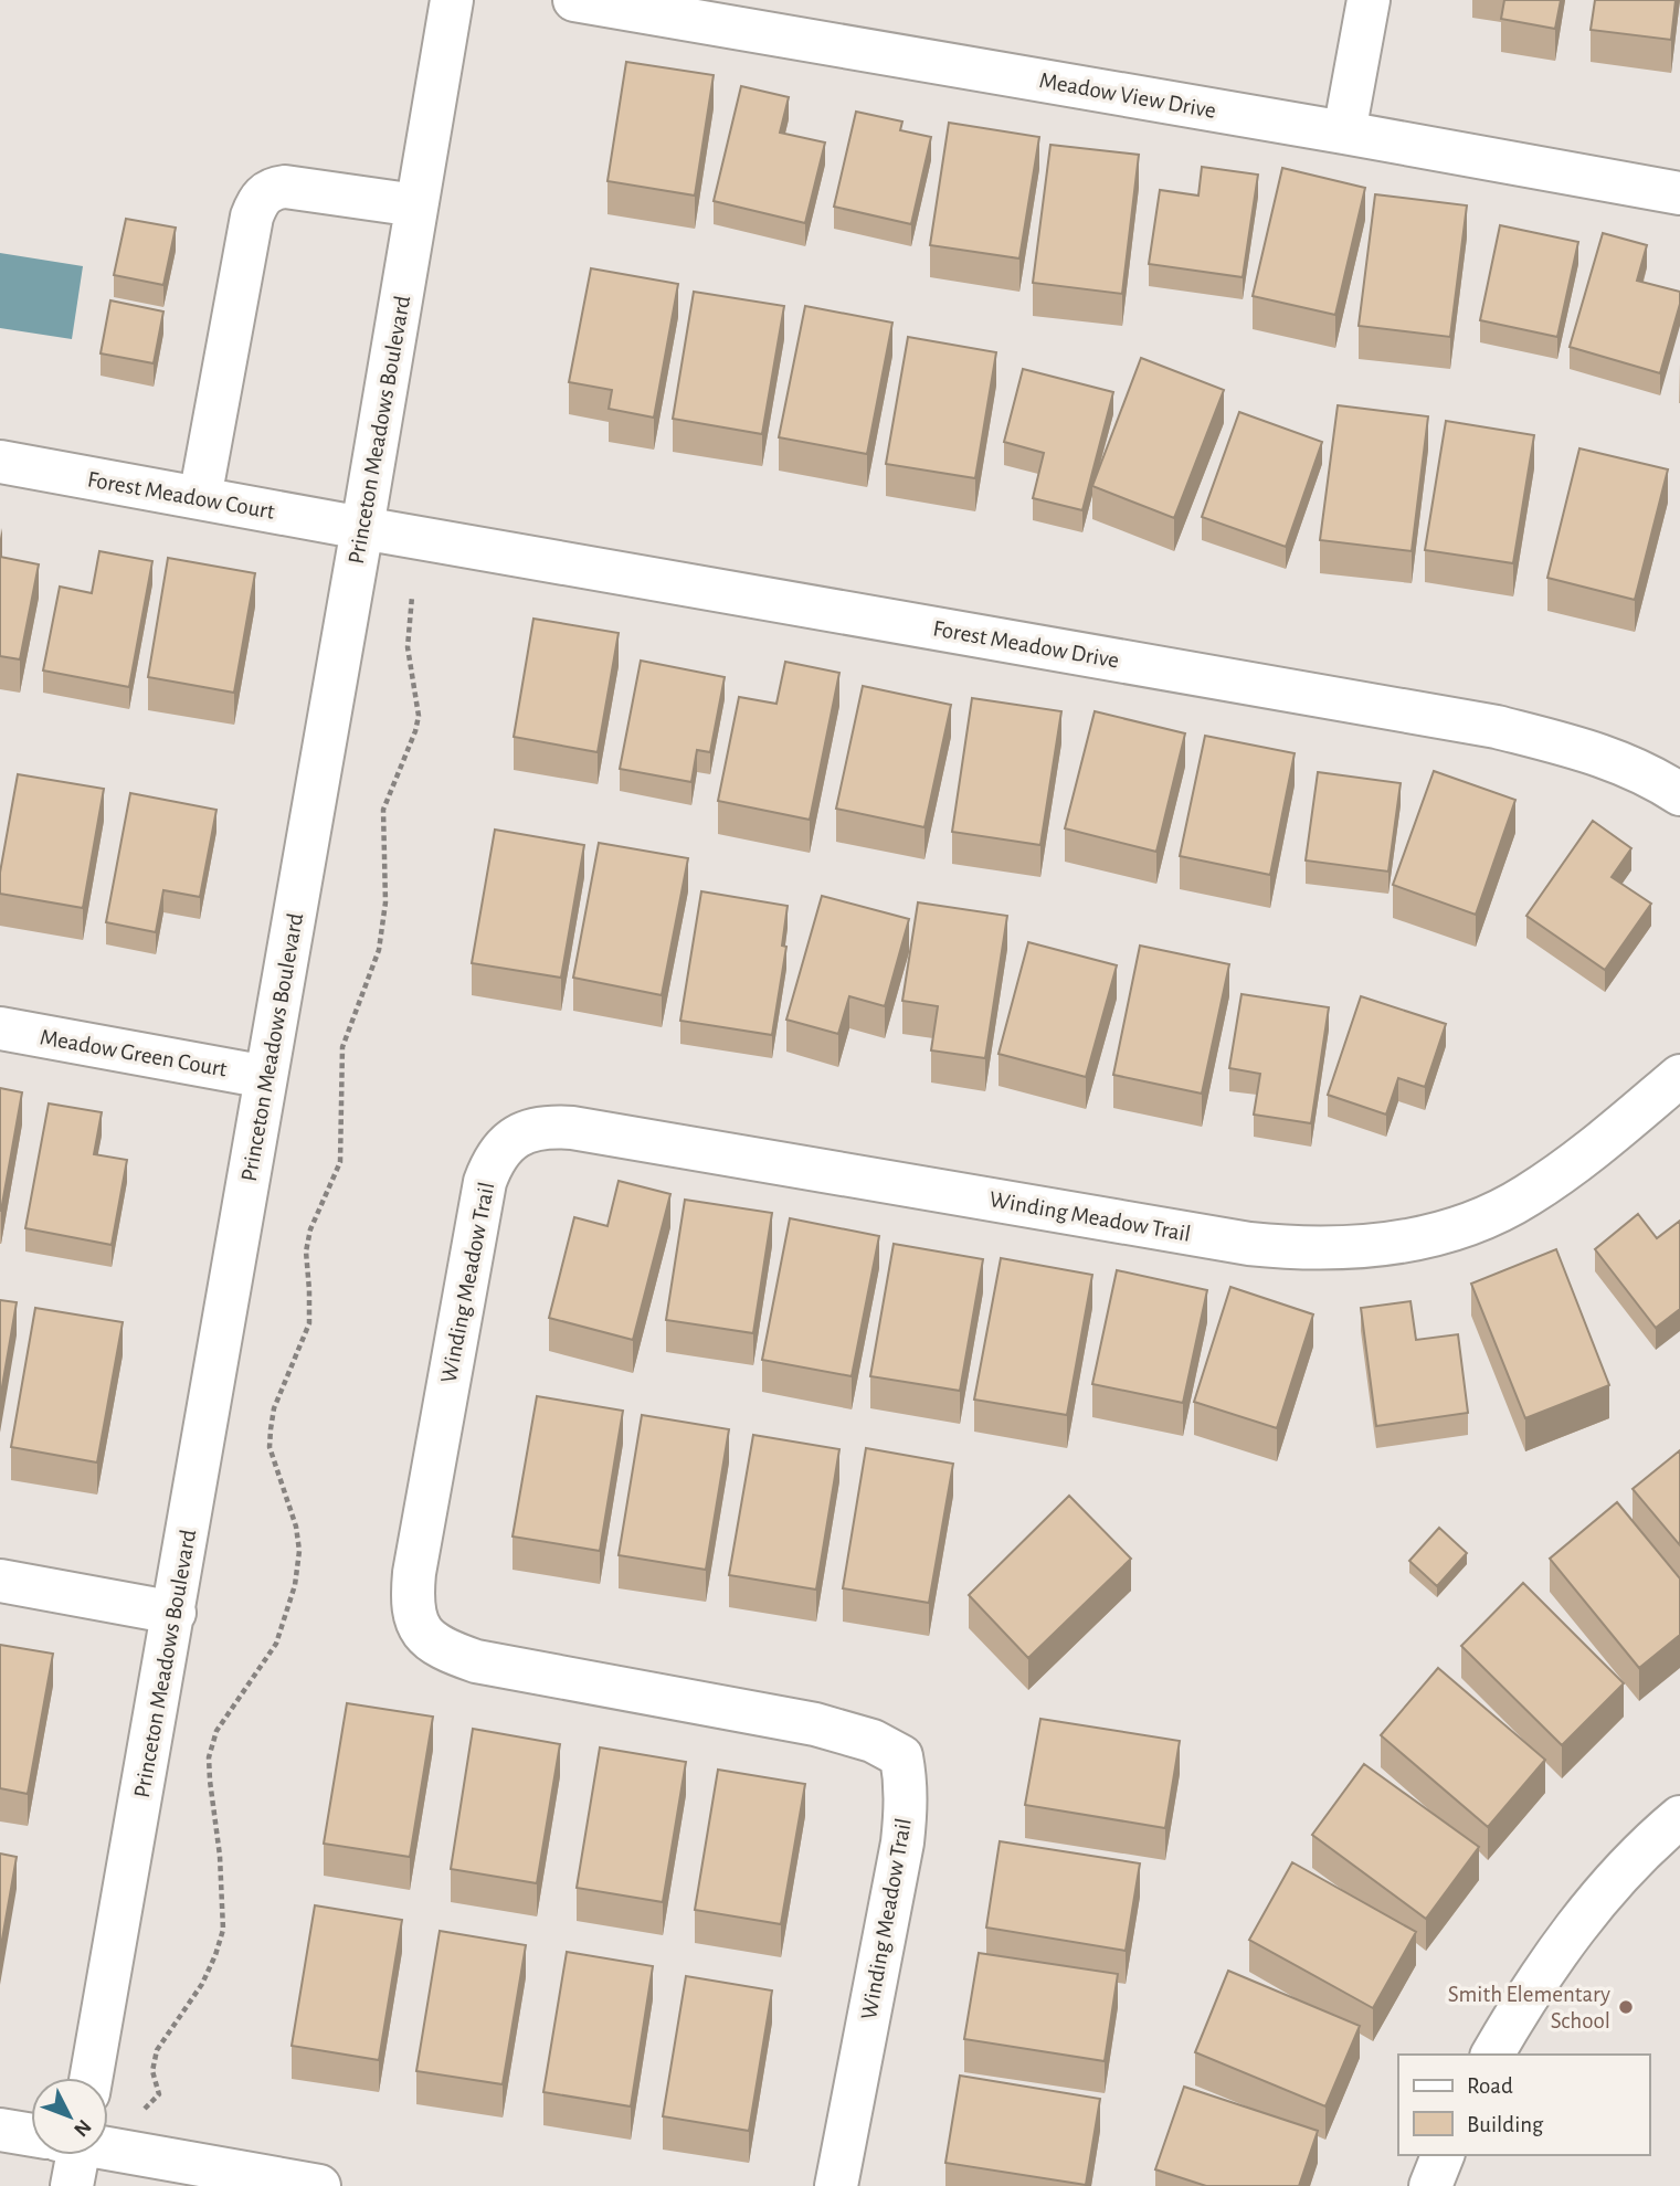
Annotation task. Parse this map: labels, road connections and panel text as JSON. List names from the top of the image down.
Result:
{
  "streets": {
    "street": [
      "Meadow View Drive",
      "Princeton Meadows Boulevard",
      "Forest Meadow Court",
      "Forest Meadow Drive",
      "Meadow Green Court",
      "Winding Meadow Trail"
    ]
  },
  "crossings": [
    ["Princeton Meadows Boulevard", "Forest Meadow Court"],
    ["Princeton Meadows Boulevard", "Forest Meadow Drive"],
    ["Princeton Meadows Boulevard", "Meadow Green Court"],
    ["Forest Meadow Court", "Forest Meadow Drive"]
  ],
  "places": ["Smith Elementary School"],
  "legend": ["Road", "Building"],
  "north": "bottom right"
}
